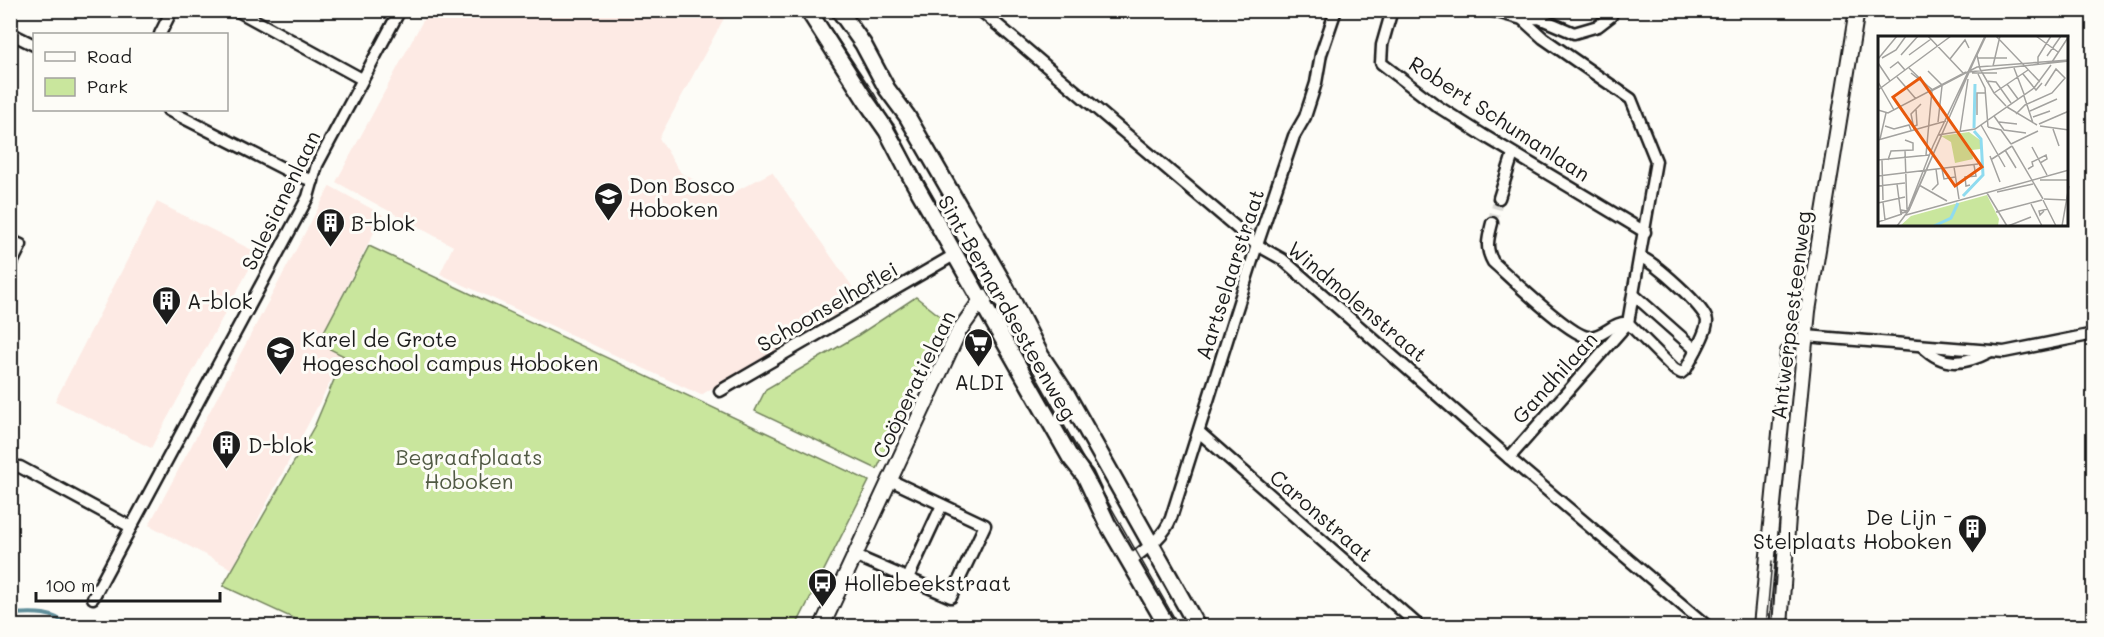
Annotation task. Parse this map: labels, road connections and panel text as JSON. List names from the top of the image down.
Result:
{
  "streets": {
    "main road": ["Sint-Bernardsesteenweg"],
    "street": [
      "Robert Schumanlaan",
      "Salesianenlaan",
      "Aartselaarstraat",
      "Windmolenstraat",
      "Schoonselhoflei",
      "Antwerpsesteenweg",
      "Gandhilaan",
      "Coöperatielaan",
      "Caronstraat"
    ]
  },
  "crossings": [
    ["Robert Schumanlaan", "Gandhilaan"],
    ["Aartselaarstraat", "Windmolenstraat"],
    ["Aartselaarstraat", "Sint-Bernardsesteenweg"],
    ["Aartselaarstraat", "Caronstraat"],
    ["Windmolenstraat", "Gandhilaan"],
    ["Schoonselhoflei", "Sint-Bernardsesteenweg"],
    ["Sint-Bernardsesteenweg", "Coöperatielaan"]
  ],
  "parks": ["Begraafplaats Hoboken"],
  "places": {
    "school or university": ["Don Bosco Hoboken", "Karel de Grote Hogeschool campus Hoboken"],
    "building": [
      "B-blok",
      "A-blok",
      "D-blok",
      "De Lijn - Stelplaats Hoboken"
    ],
    "supermarket": ["ALDI"],
    "bus stop": ["Hollebeekstraat"]
  },
  "legend": ["Road", "Park"],
  "scale_bar": "100 m"
}
